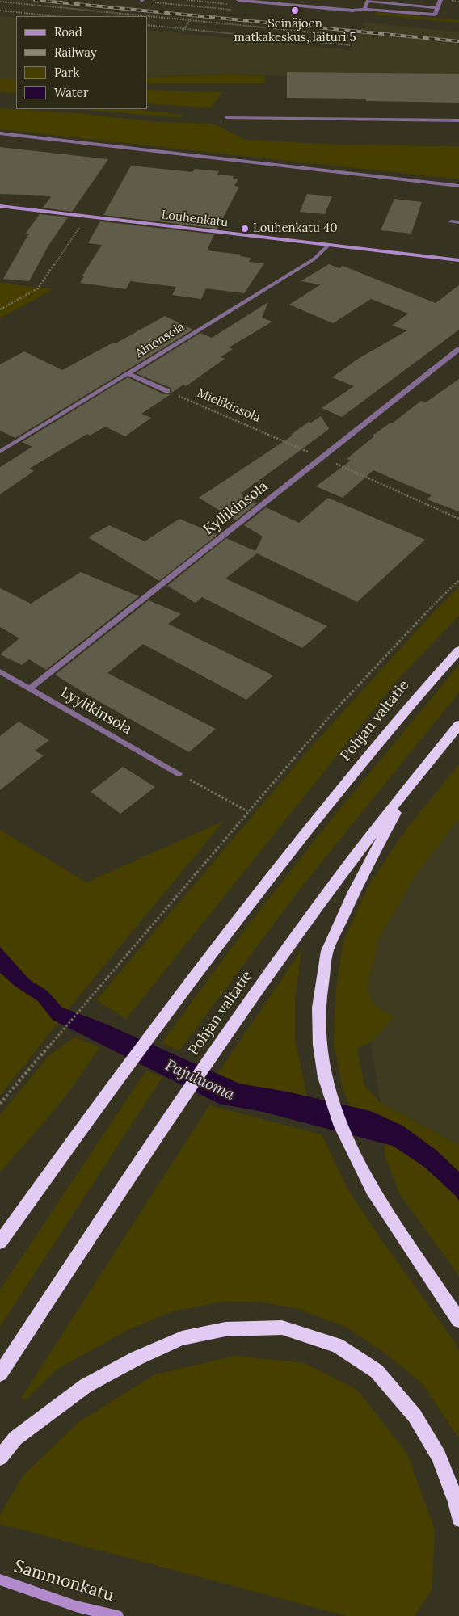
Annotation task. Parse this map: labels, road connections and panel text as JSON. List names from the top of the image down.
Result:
{
  "streets": {
    "highway": ["Pohjan valtatie"],
    "street": [
      "Louhenkatu",
      "Ainonsola",
      "Kyllikinsola",
      "Lyylikinsola",
      "Sammonkatu"
    ],
    "path": ["Mielikinsola"]
  },
  "crossings": [
    ["Louhenkatu", "Ainonsola"],
    ["Mielikinsola", "Kyllikinsola"],
    ["Kyllikinsola", "Lyylikinsola"]
  ],
  "water": ["Pajuluoma"],
  "places": ["Seinäjoen matkakeskus, laituri 5", "Louhenkatu 40"],
  "legend": [
    "Road",
    "Railway",
    "Park",
    "Water"
  ]
}
